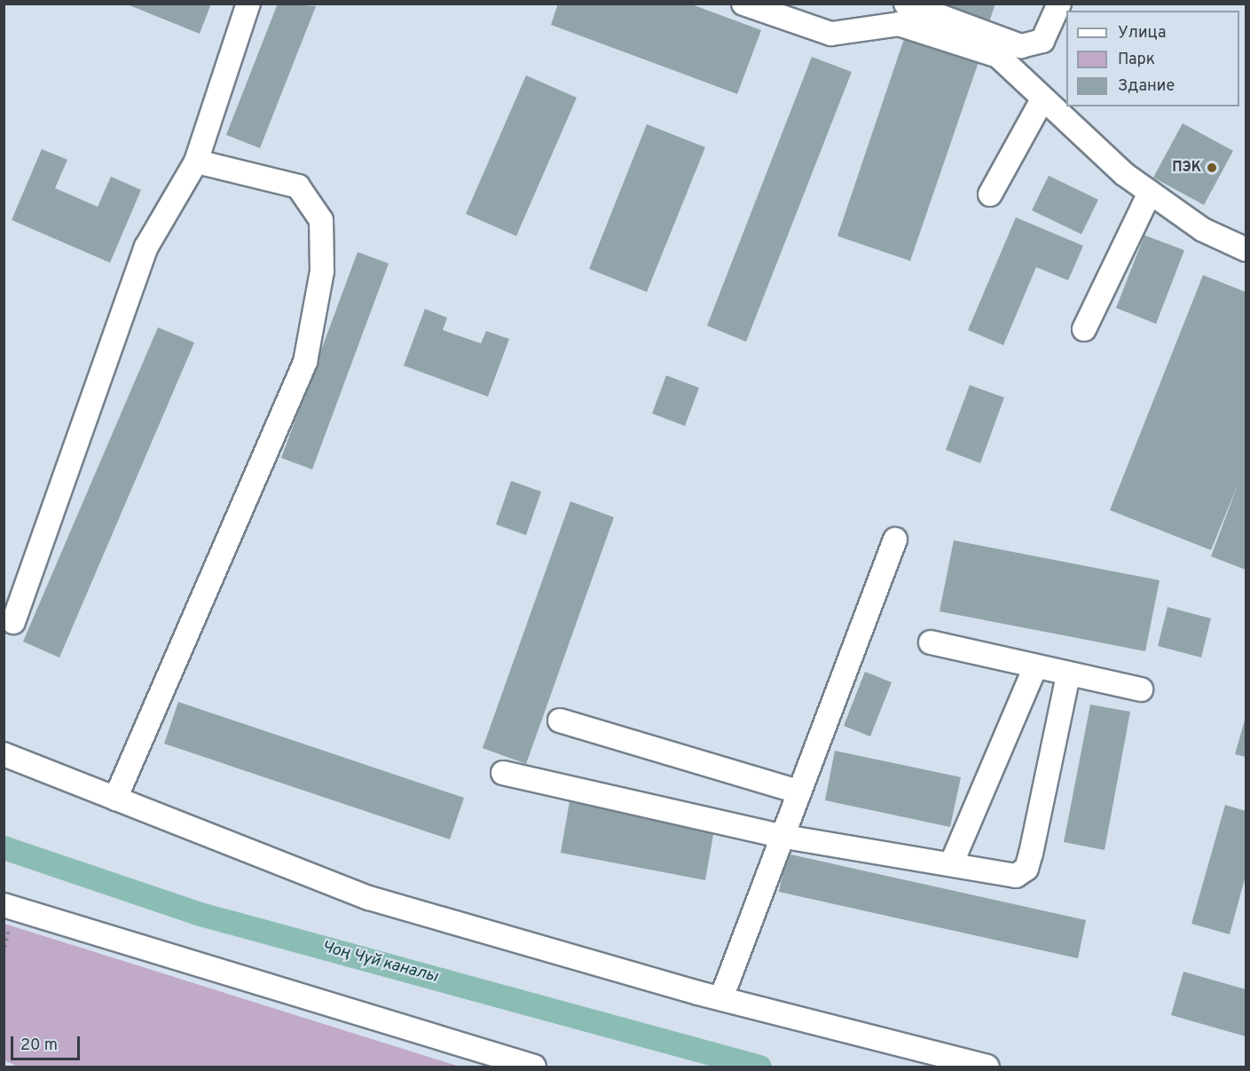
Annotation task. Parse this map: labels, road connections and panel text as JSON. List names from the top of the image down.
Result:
{
  "water": ["Чоң Чүй каналы"],
  "places": ["ПЭК"],
  "legend": ["Улица", "Парк", "Здание"],
  "scale_bar": "20 m"
}
